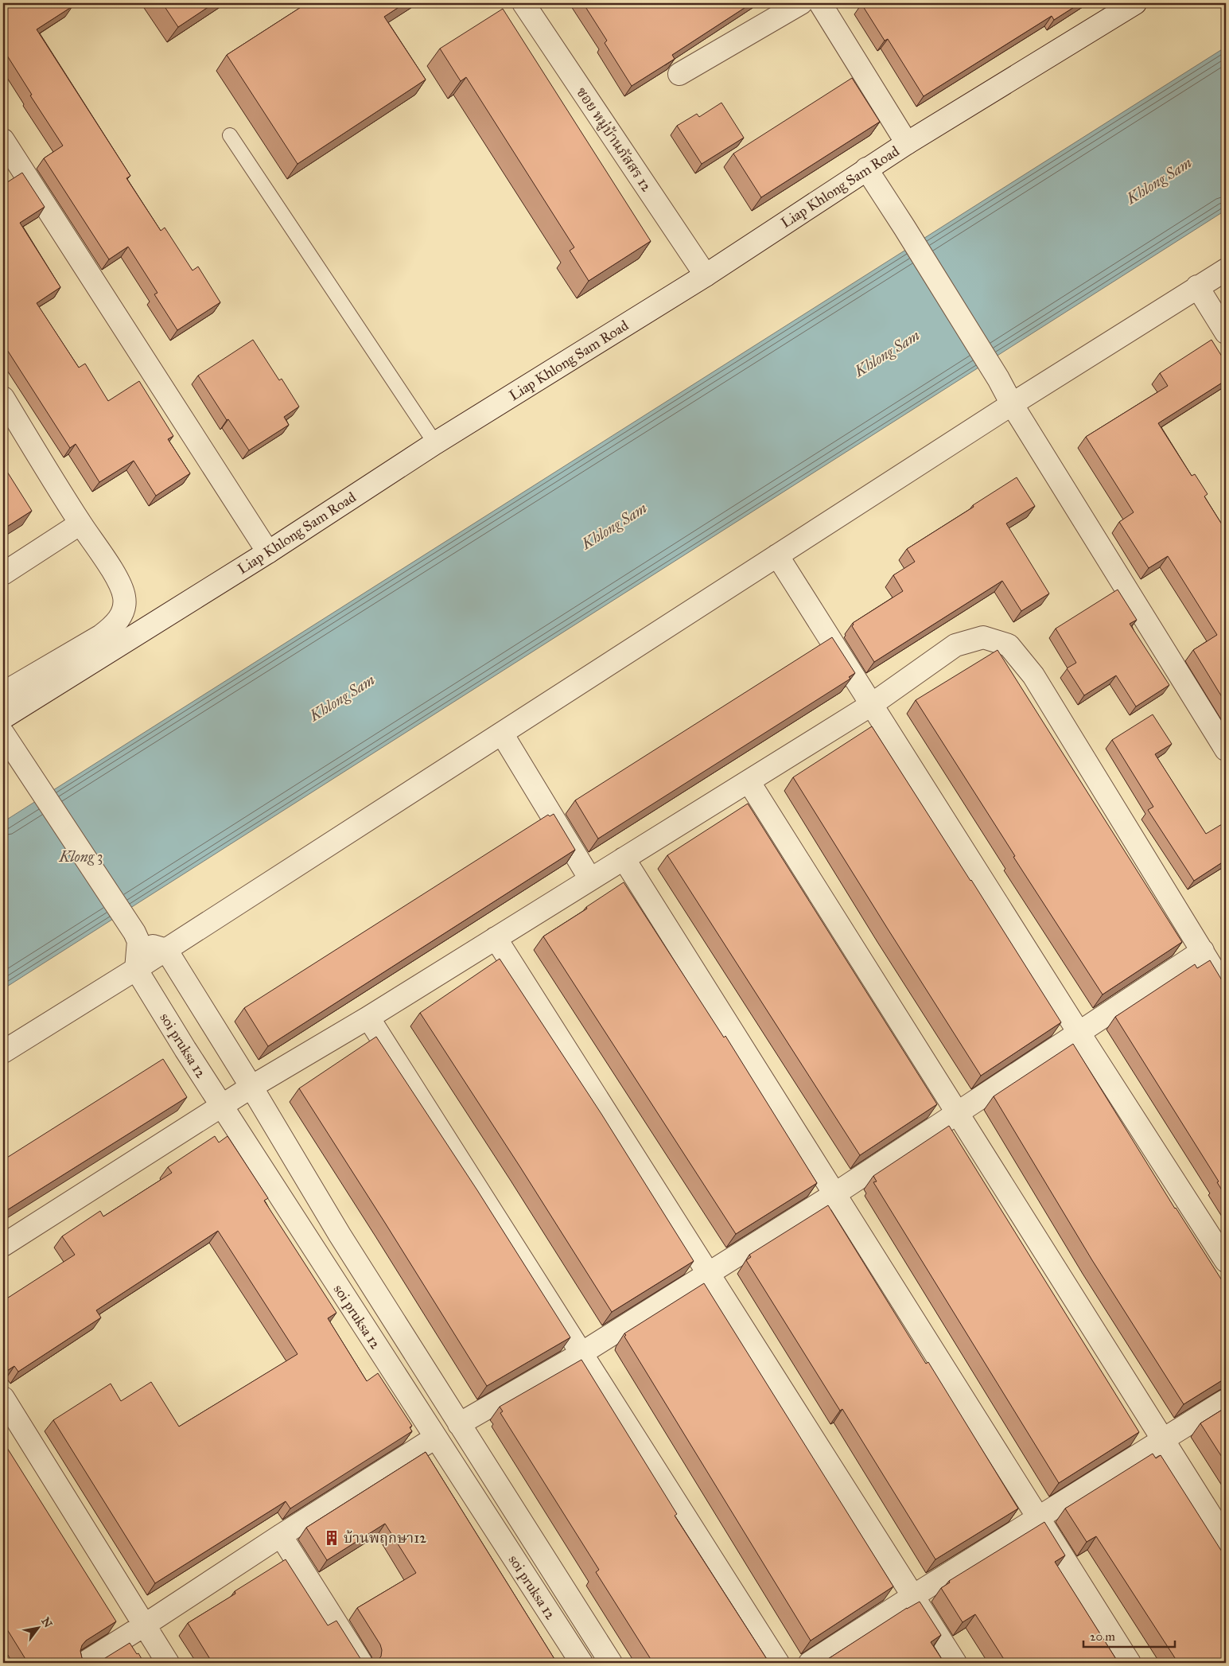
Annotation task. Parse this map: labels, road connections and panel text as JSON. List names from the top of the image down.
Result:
{
  "streets": {
    "street": ["ซอย หมู่บ้านภัสสร 12", "Liap Khlong Sam Road", "soi pruksa 12"]
  },
  "crossings": [
    ["ซอย หมู่บ้านภัสสร 12", "Liap Khlong Sam Road"]
  ],
  "water": ["Khlong Sam", "Klong 3"],
  "places": {
    "building": ["บ้านพฤกษา12"]
  },
  "scale_bar": "20 m",
  "north": "top right"
}
